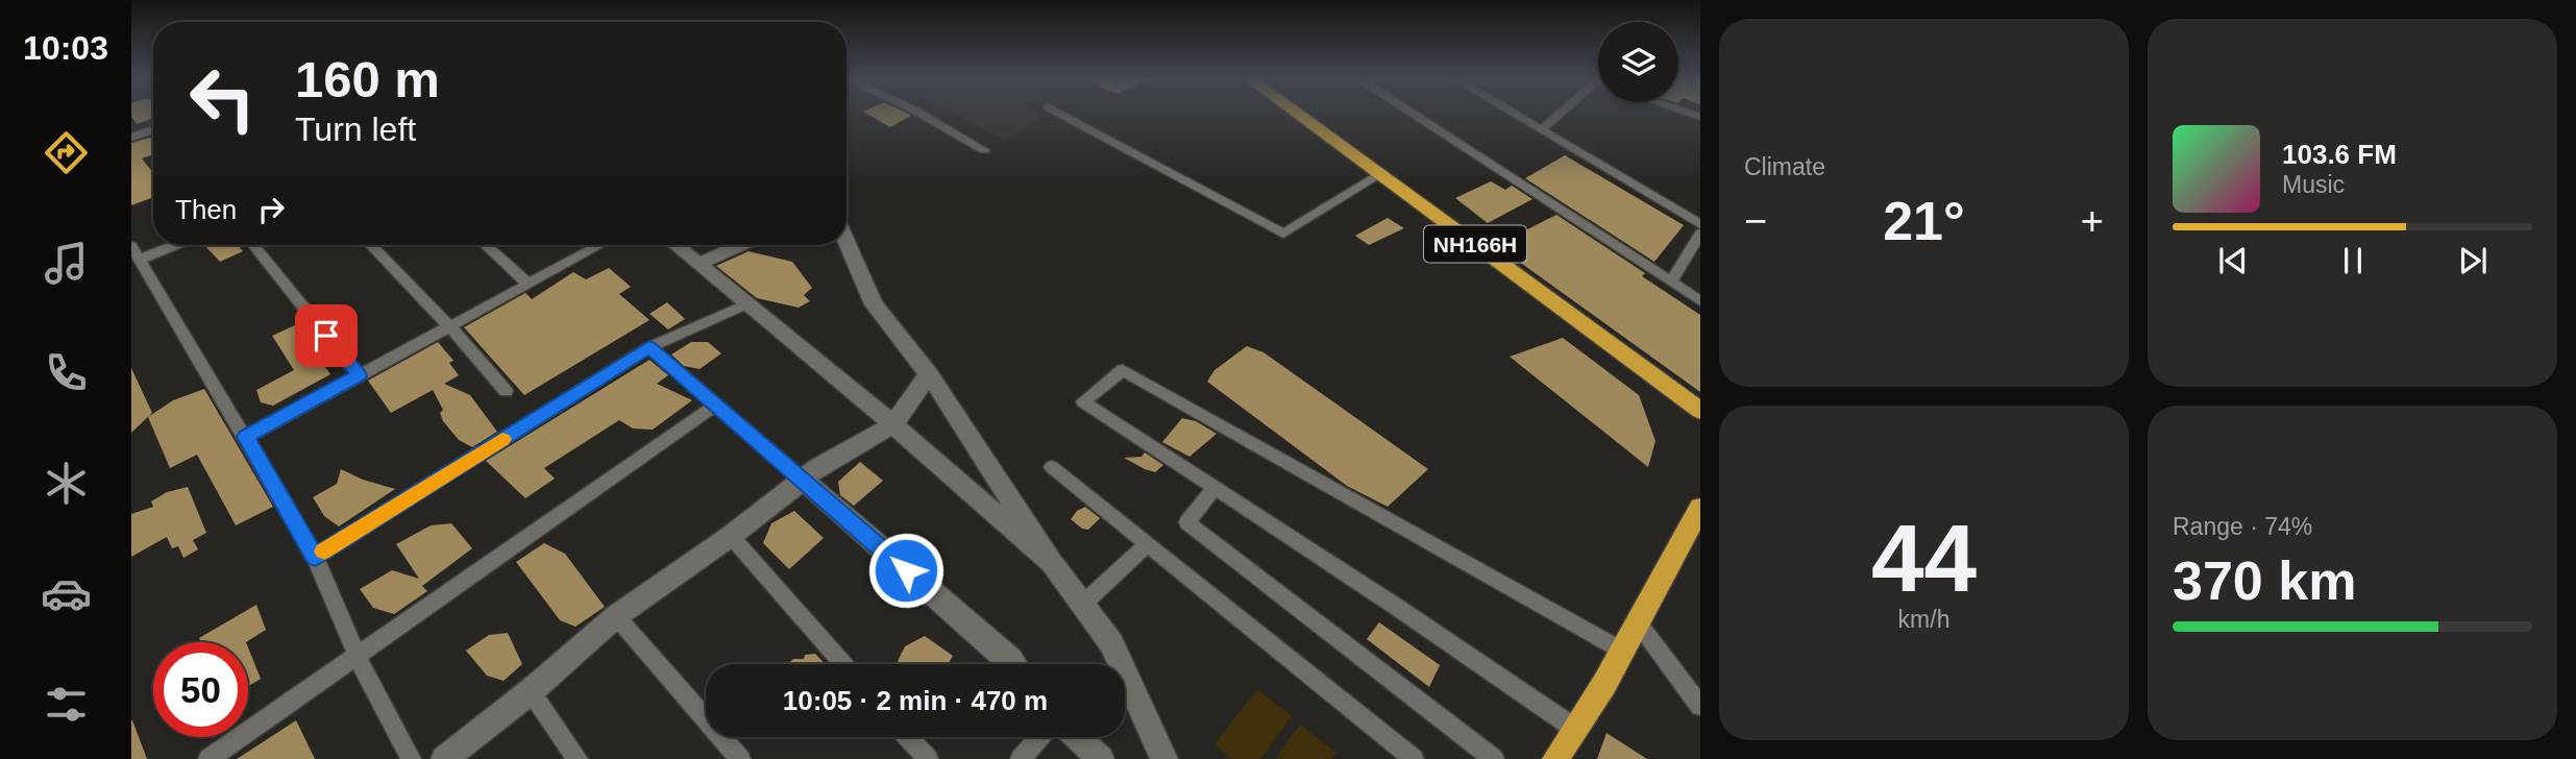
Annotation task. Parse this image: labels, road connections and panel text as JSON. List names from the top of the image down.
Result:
{
  "streets": {
    "highway": ["NH166H"]
  },
  "page": {
    "tabs": "10:03",
    "tile": [
      "Climate",
      ["44", "km/h"],
      ["Range · 74%", "370 km"]
    ],
    "turn": ["160 m", "Turn left"],
    "song": ["103.6 FM", "Music"],
    "then": "Then",
    "heat": ["−", "21°", "+"],
    "limit": "50",
    "trip": "10:05 · 2 min · 470 m"
  }
}
